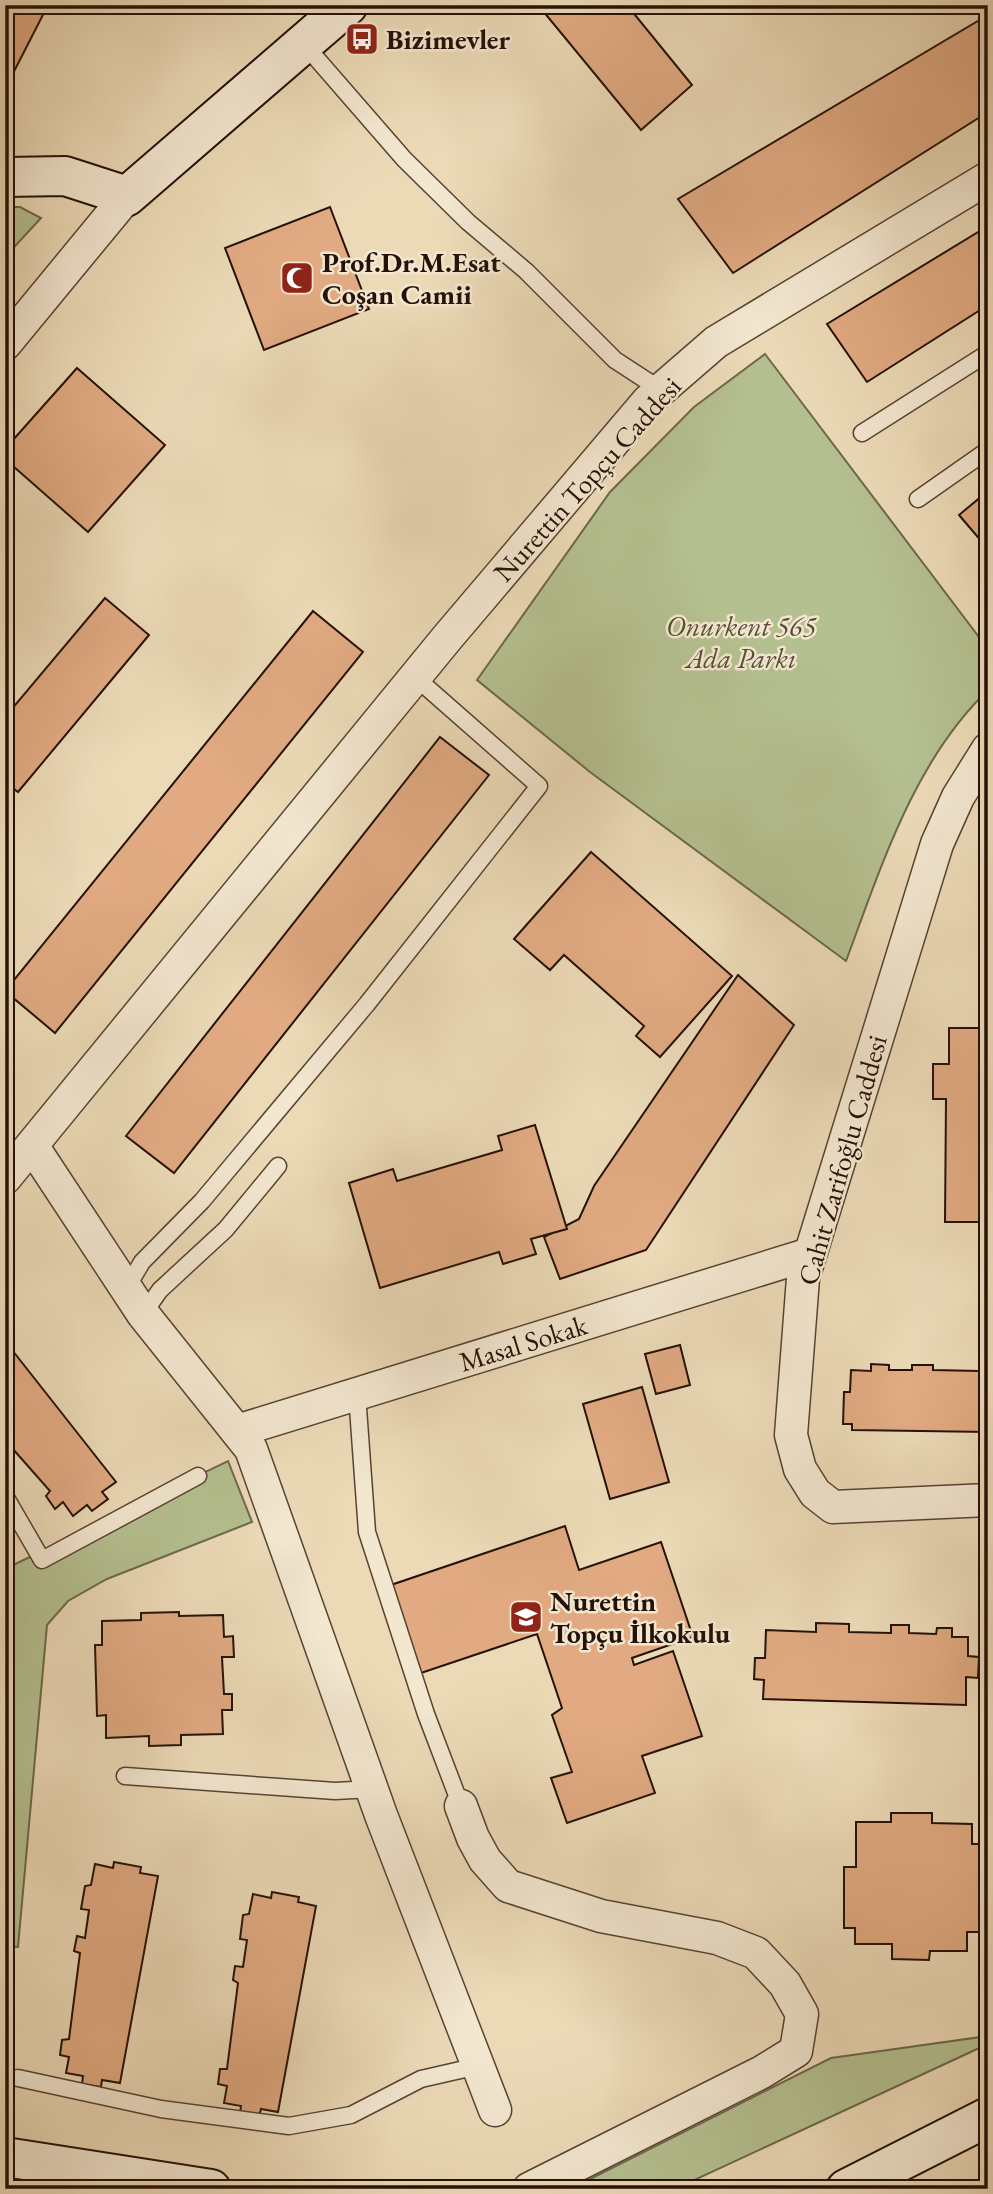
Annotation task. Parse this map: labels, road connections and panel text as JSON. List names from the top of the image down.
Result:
{
  "streets": {
    "street": ["Nurettin Topçu Caddesi", "Cahit Zarifoğlu Caddesi", "Masal Sokak"]
  },
  "crossings": [
    ["Cahit Zarifoğlu Caddesi", "Masal Sokak"]
  ],
  "parks": ["Onurkent 565 Ada Parkı"],
  "places": {
    "bus stop": ["Bizimevler"],
    "mosque": ["Prof.Dr.M.Esat Coşan Camii"],
    "school or university": ["Nurettin Topçu İlkokulu"]
  }
}
